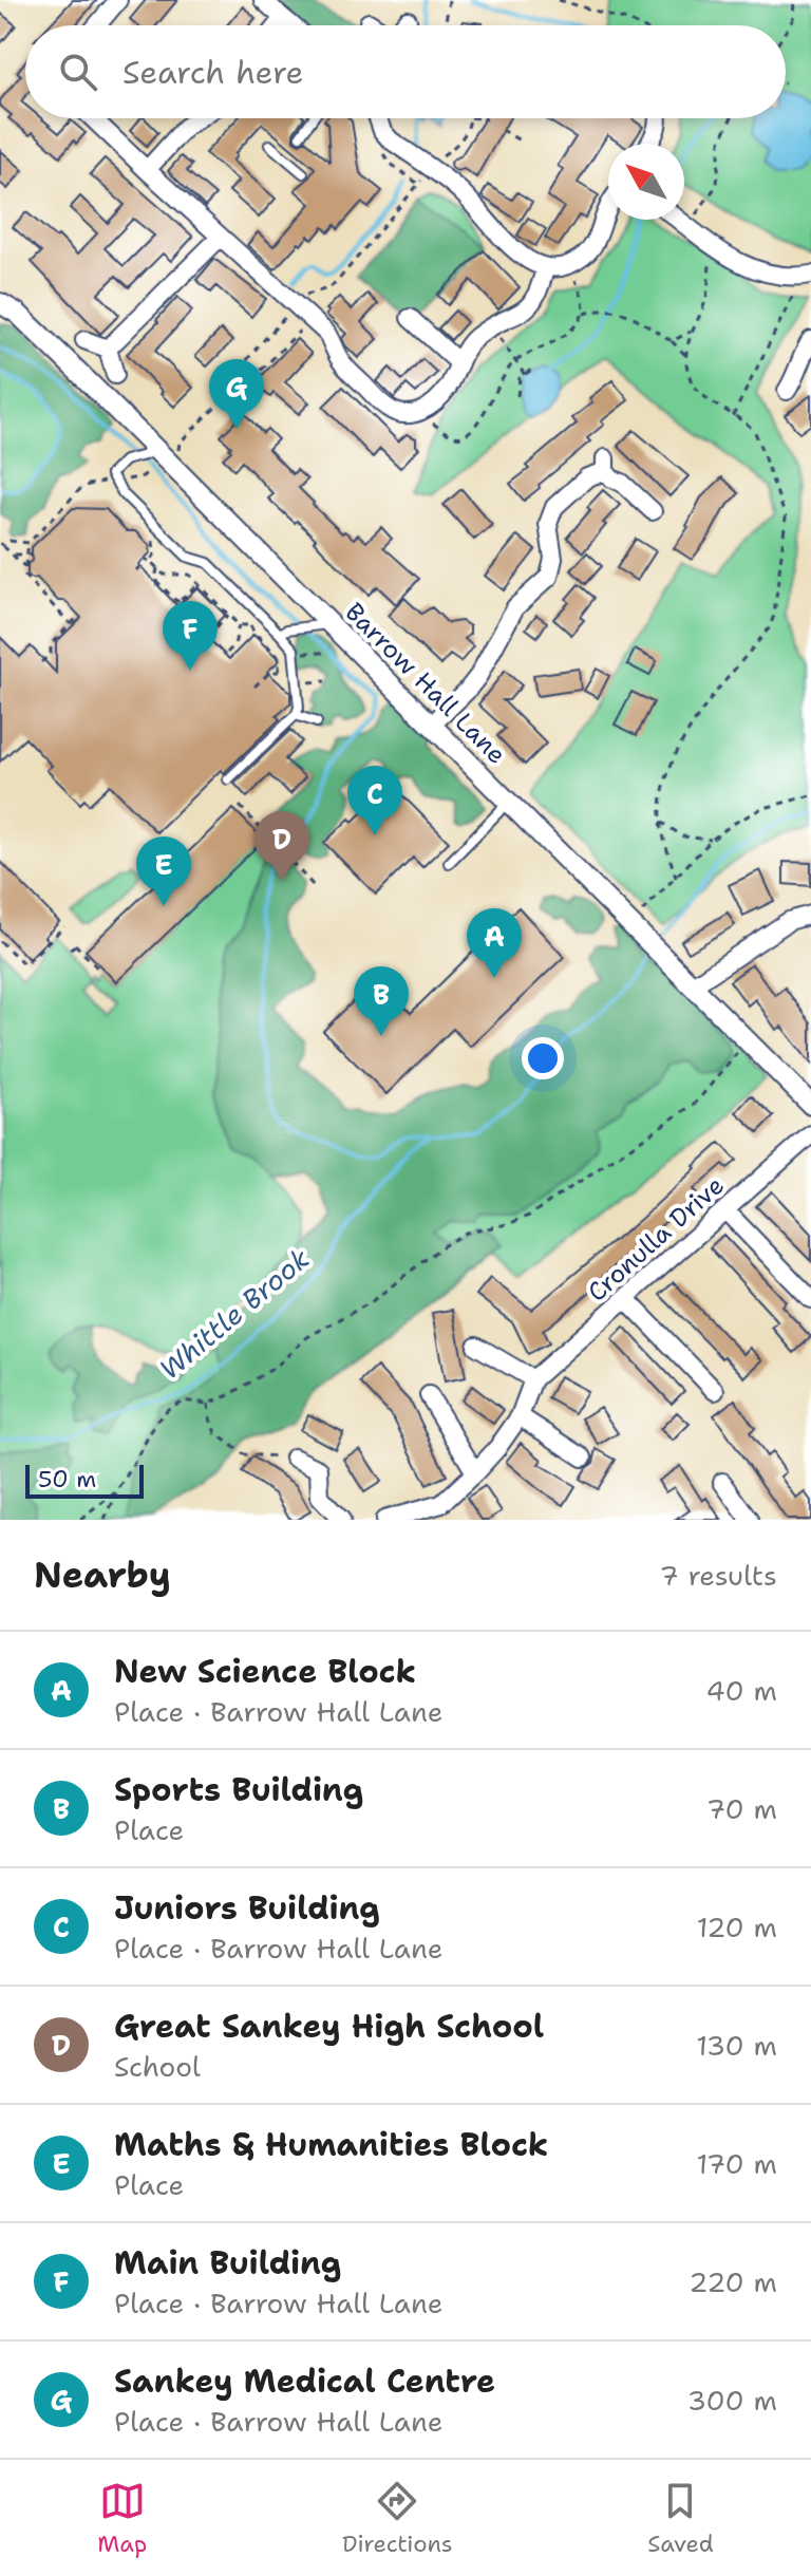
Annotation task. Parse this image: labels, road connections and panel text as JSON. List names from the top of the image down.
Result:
{
  "streets": {
    "street": ["Barrow Hall Lane", "Cronulla Drive"]
  },
  "water": ["Whittle Brook"],
  "scale_bar": "50 m",
  "north": "top left",
  "page": {
    "search": "Search here",
    "pins": [
      "G",
      "F",
      "C",
      "D",
      "E",
      "A",
      "B"
    ],
    "scale": "50 m",
    "heading": ["Nearby", "7 results"],
    "list": [
      {
        "mark": "A",
        "name": "New Science Block",
        "note": "Place · Barrow Hall Lane",
        "value": "40 m"
      },
      {
        "mark": "B",
        "name": "Sports Building",
        "note": "Place",
        "value": "70 m"
      },
      {
        "mark": "C",
        "name": "Juniors Building",
        "note": "Place · Barrow Hall Lane",
        "value": "120 m"
      },
      {
        "mark": "D",
        "name": "Great Sankey High School",
        "note": "School",
        "value": "130 m"
      },
      {
        "mark": "E",
        "name": "Maths & Humanities Block",
        "note": "Place",
        "value": "170 m"
      },
      {
        "mark": "F",
        "name": "Main Building",
        "note": "Place · Barrow Hall Lane",
        "value": "220 m"
      },
      {
        "mark": "G",
        "name": "Sankey Medical Centre",
        "note": "Place · Barrow Hall Lane",
        "value": "300 m"
      }
    ],
    "nav": ["Map", "Directions", "Saved"]
  }
}
